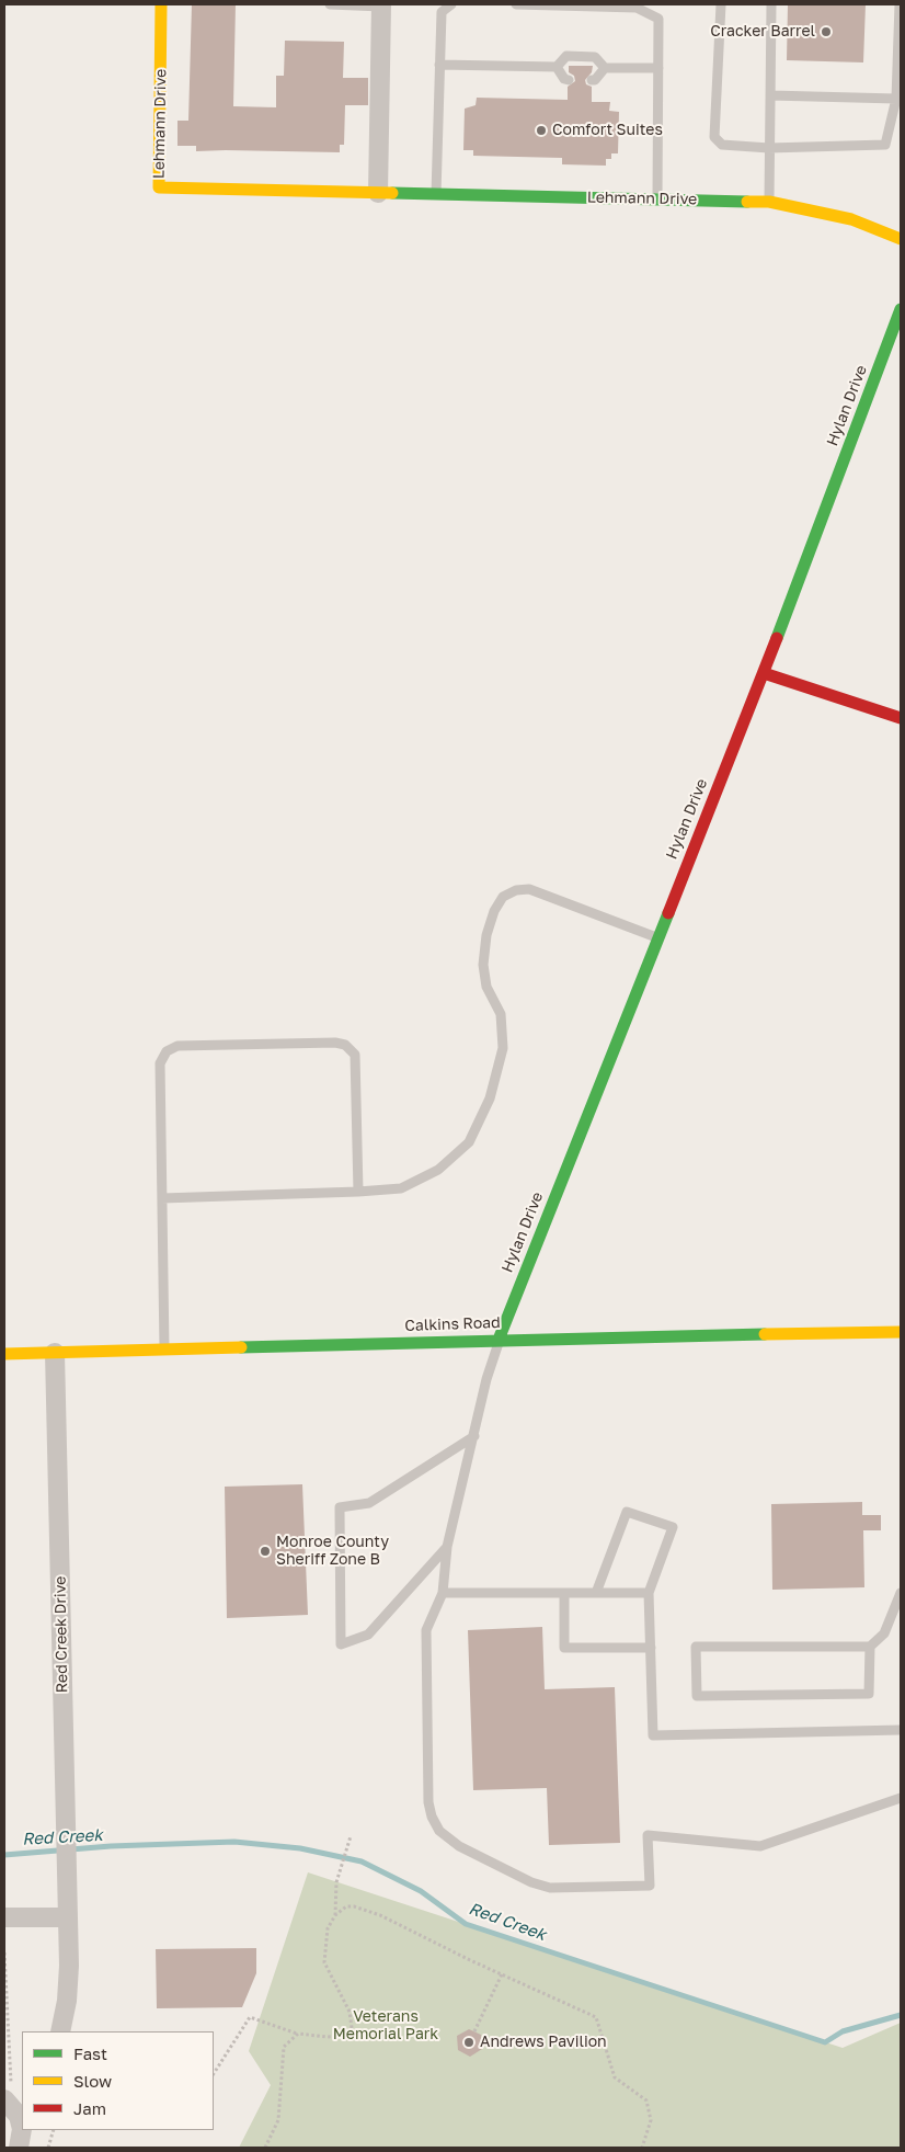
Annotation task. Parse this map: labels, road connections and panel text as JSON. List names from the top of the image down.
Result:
{
  "streets": {
    "main road": ["Lehmann Drive", "Hylan Drive", "Calkins Road"],
    "street": ["Red Creek Drive"]
  },
  "crossings": [
    ["Hylan Drive", "Calkins Road"],
    ["Calkins Road", "Red Creek Drive"]
  ],
  "water": ["Red Creek"],
  "parks": ["Veterans Memorial Park"],
  "places": [
    "Cracker Barrel",
    "Comfort Suites",
    "Monroe County Sheriff Zone B",
    "Andrews Pavilion"
  ],
  "legend": ["Fast", "Slow", "Jam"]
}
